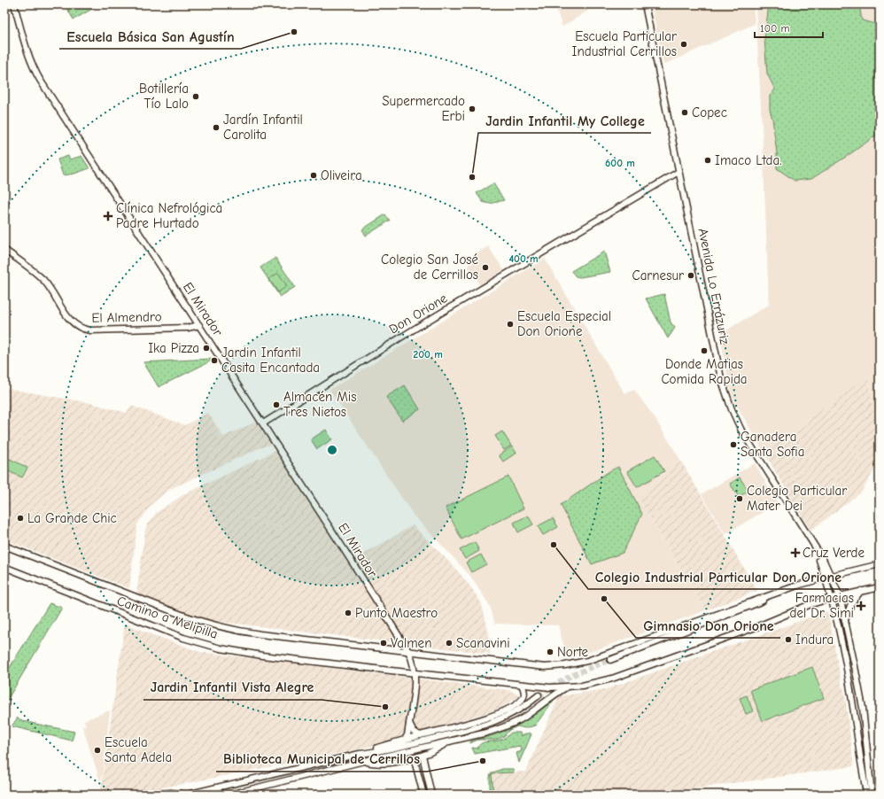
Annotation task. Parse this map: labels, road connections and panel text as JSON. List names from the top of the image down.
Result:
{
  "streets": {
    "main road": [
      "Avenida Lo Errázuriz",
      "El Mirador",
      "Don Orione",
      "El Almendro",
      "Camino a Melipilla"
    ]
  },
  "crossings": [
    ["Avenida Lo Errázuriz", "Don Orione"],
    ["El Mirador", "Don Orione"],
    ["El Mirador", "El Almendro"],
    ["El Mirador", "Camino a Melipilla"]
  ],
  "places": {
    "other": [
      "Escuela Básica San Agustín",
      "Escuela Particular Industrial Cerrillos",
      "Botillería Tío Lalo",
      "Supermercado Erbi",
      "Copec",
      "Jardín Infantil Carolita",
      "Imaco Ltda.",
      "Oliveira",
      "Jardin Infantil My College",
      "Colegio San José de Cerrillos",
      "Carnesur",
      "Escuela Especial Don Orione",
      "Ika Pizza",
      "Donde Matias Comida Rapida",
      "Jardin Infantil Casita Encantada",
      "Almacén Mis Tres Nietos",
      "Ganadera Santa Sofia",
      "Colegio Particular Mater Dei",
      "La Grande Chic",
      "Colegio Industrial Particular Don Orione",
      "Gimnasio Don Orione",
      "Punto Maestro",
      "Indura",
      "Valmen",
      "Scanavini",
      "Norte",
      "Jardin Infantil Vista Alegre",
      "Escuela Santa Adela",
      "Biblioteca Municipal de Cerrillos"
    ],
    "health": ["Clínica Nefrológica Padre Hurtado", "Cruz Verde", "Farmacias del Dr. Simi"]
  },
  "scale_bar": "100 m",
  "rings": ["600 m", "400 m", "200 m"]
}
